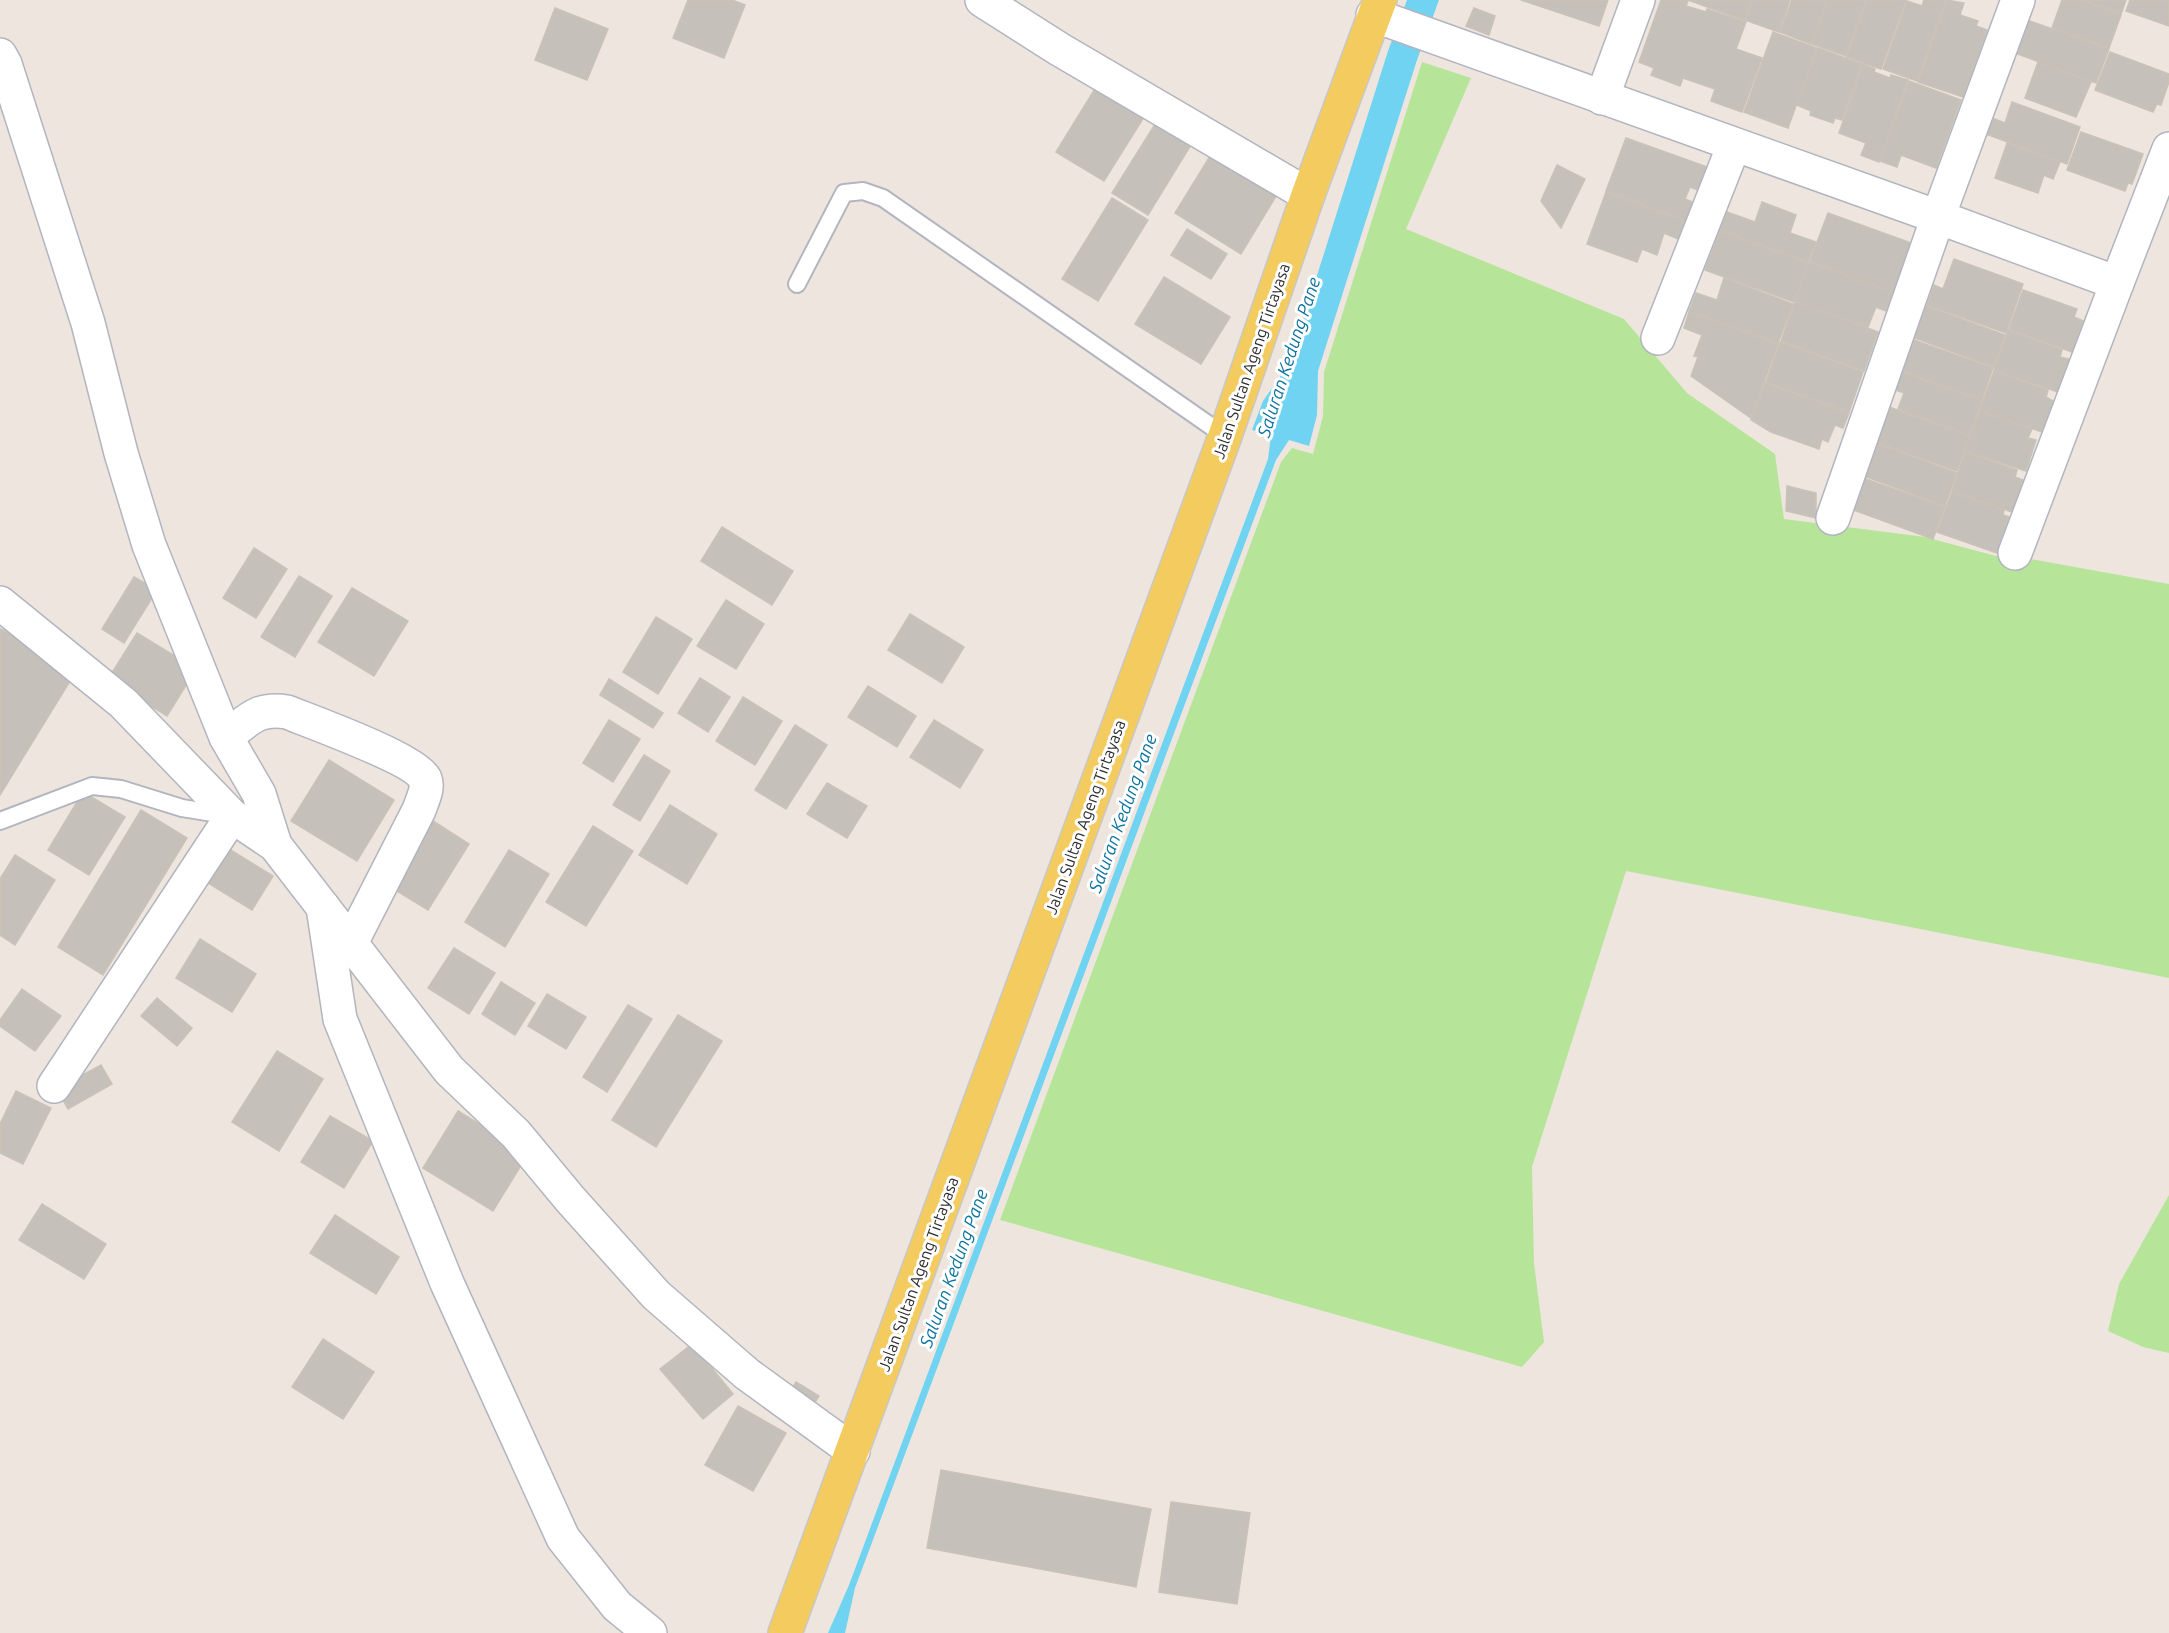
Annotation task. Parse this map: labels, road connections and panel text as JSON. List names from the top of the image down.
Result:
{
  "streets": {
    "main road": ["Jalan Sultan Ageng Tirtayasa"]
  },
  "water": ["Saluran Kedung Pane"]
}
